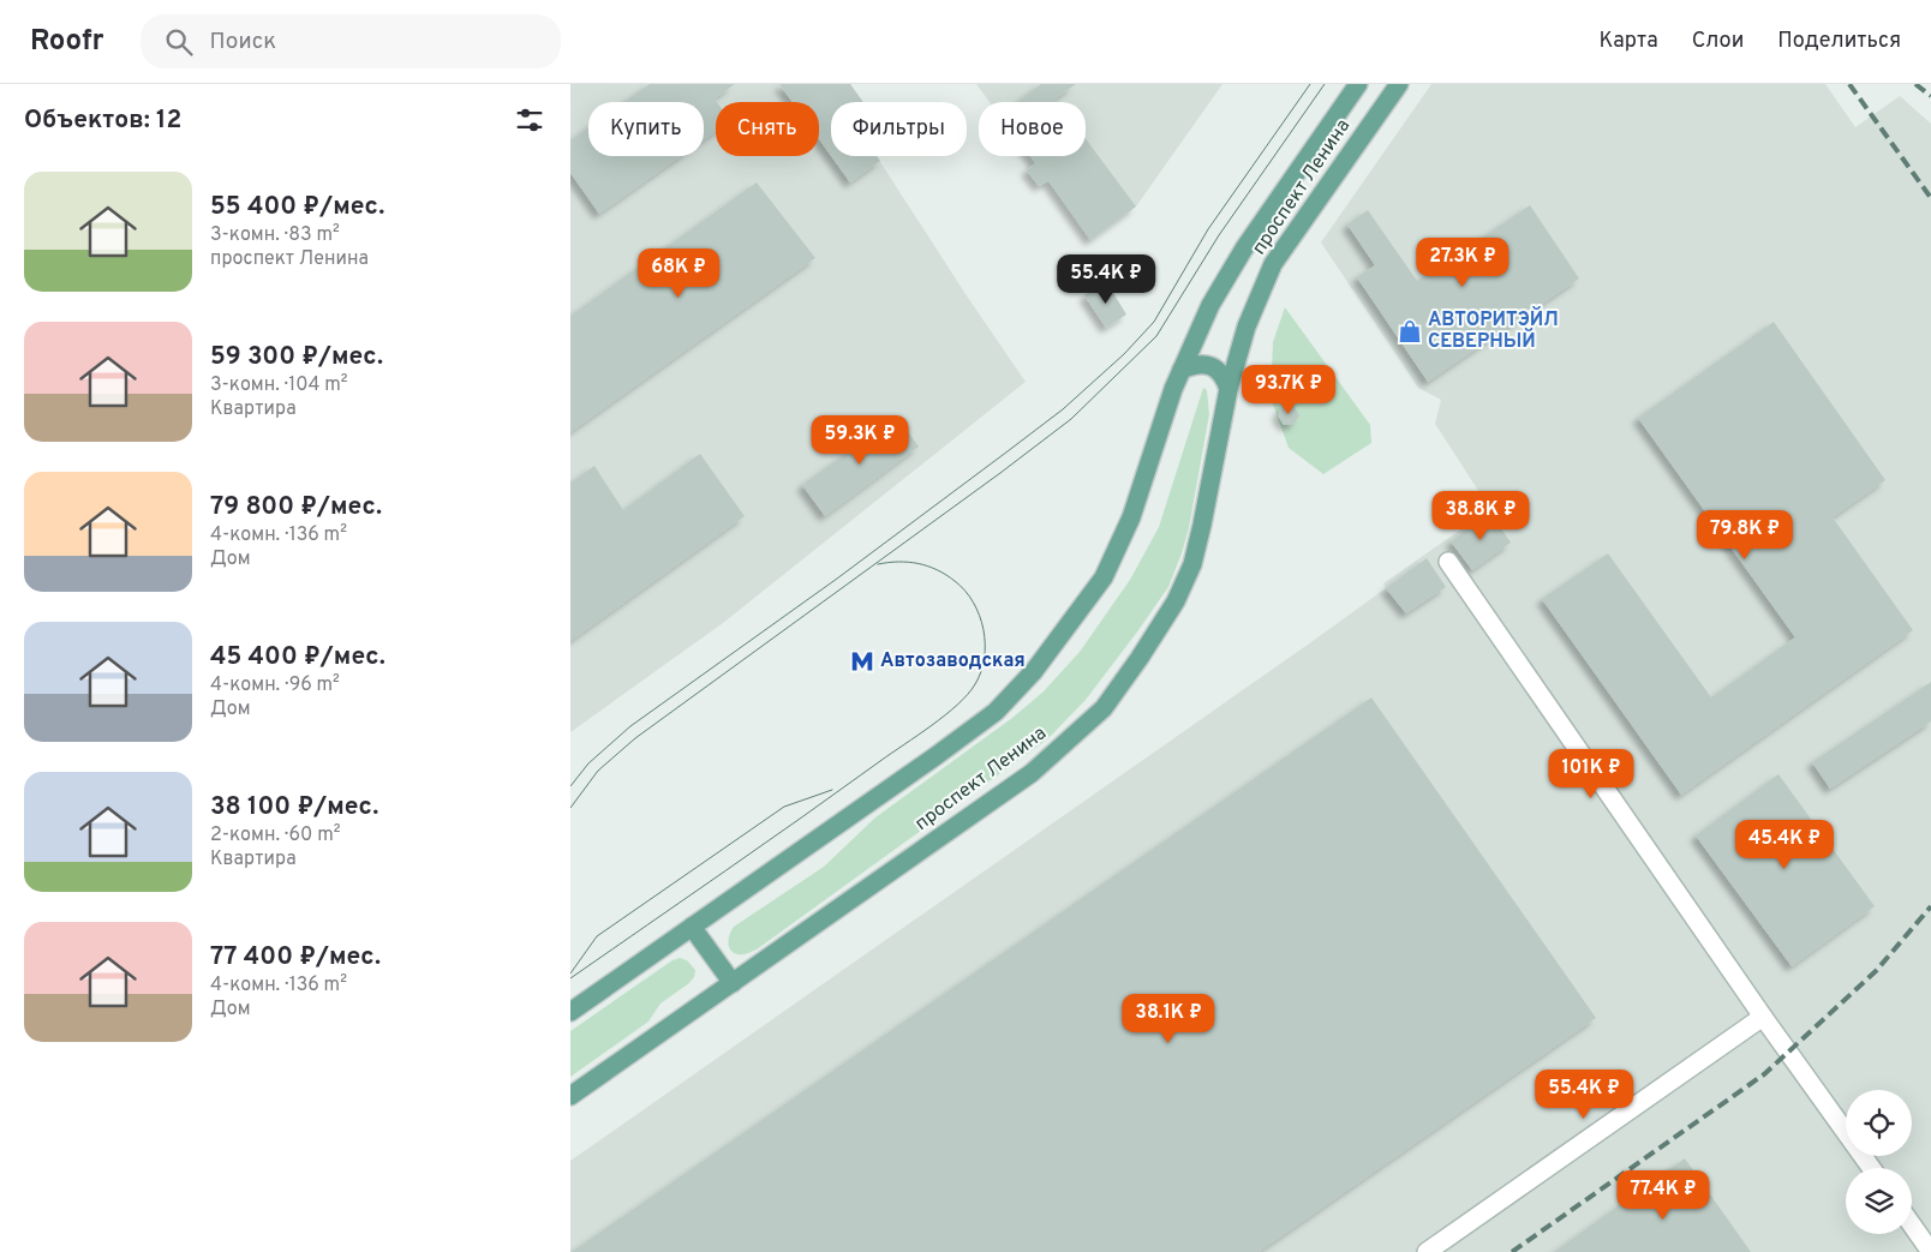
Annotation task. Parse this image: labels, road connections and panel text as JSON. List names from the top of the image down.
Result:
{
  "streets": {
    "main road": ["проспект Ленина"]
  },
  "places": {
    "shop": ["АВТОРИТЭЙЛ СЕВЕРНЫЙ"],
    "metro station": ["Автозаводская"]
  },
  "page": {
    "header": "Roofr",
    "search": "Поиск",
    "nav": ["Карта", "Слои", "Поделиться"],
    "heading": "Объектов: 12",
    "chip": [
      "Купить",
      "Снять",
      "Фильтры",
      "Новое"
    ],
    "list": [
      {
        "name": "55 400 ₽/мес.",
        "note": "3-комн. · 83 m² · проспект Ленина"
      },
      {
        "name": "59 300 ₽/мес.",
        "note": "3-комн. · 104 m² · Квартира"
      },
      {
        "name": "79 800 ₽/мес.",
        "note": "4-комн. · 136 m² · Дом"
      },
      {
        "name": "45 400 ₽/мес.",
        "note": "4-комн. · 96 m² · Дом"
      },
      {
        "name": "38 100 ₽/мес.",
        "note": "2-комн. · 60 m² · Квартира"
      },
      {
        "name": "77 400 ₽/мес.",
        "note": "4-комн. · 136 m² · Дом"
      }
    ],
    "price": [
      "27.3K ₽",
      "68K ₽",
      "55.4K ₽",
      "93.7K ₽",
      "59.3K ₽",
      "38.8K ₽",
      "79.8K ₽",
      "101K ₽",
      "45.4K ₽",
      "38.1K ₽",
      "55.4K ₽",
      "77.4K ₽"
    ]
  }
}
